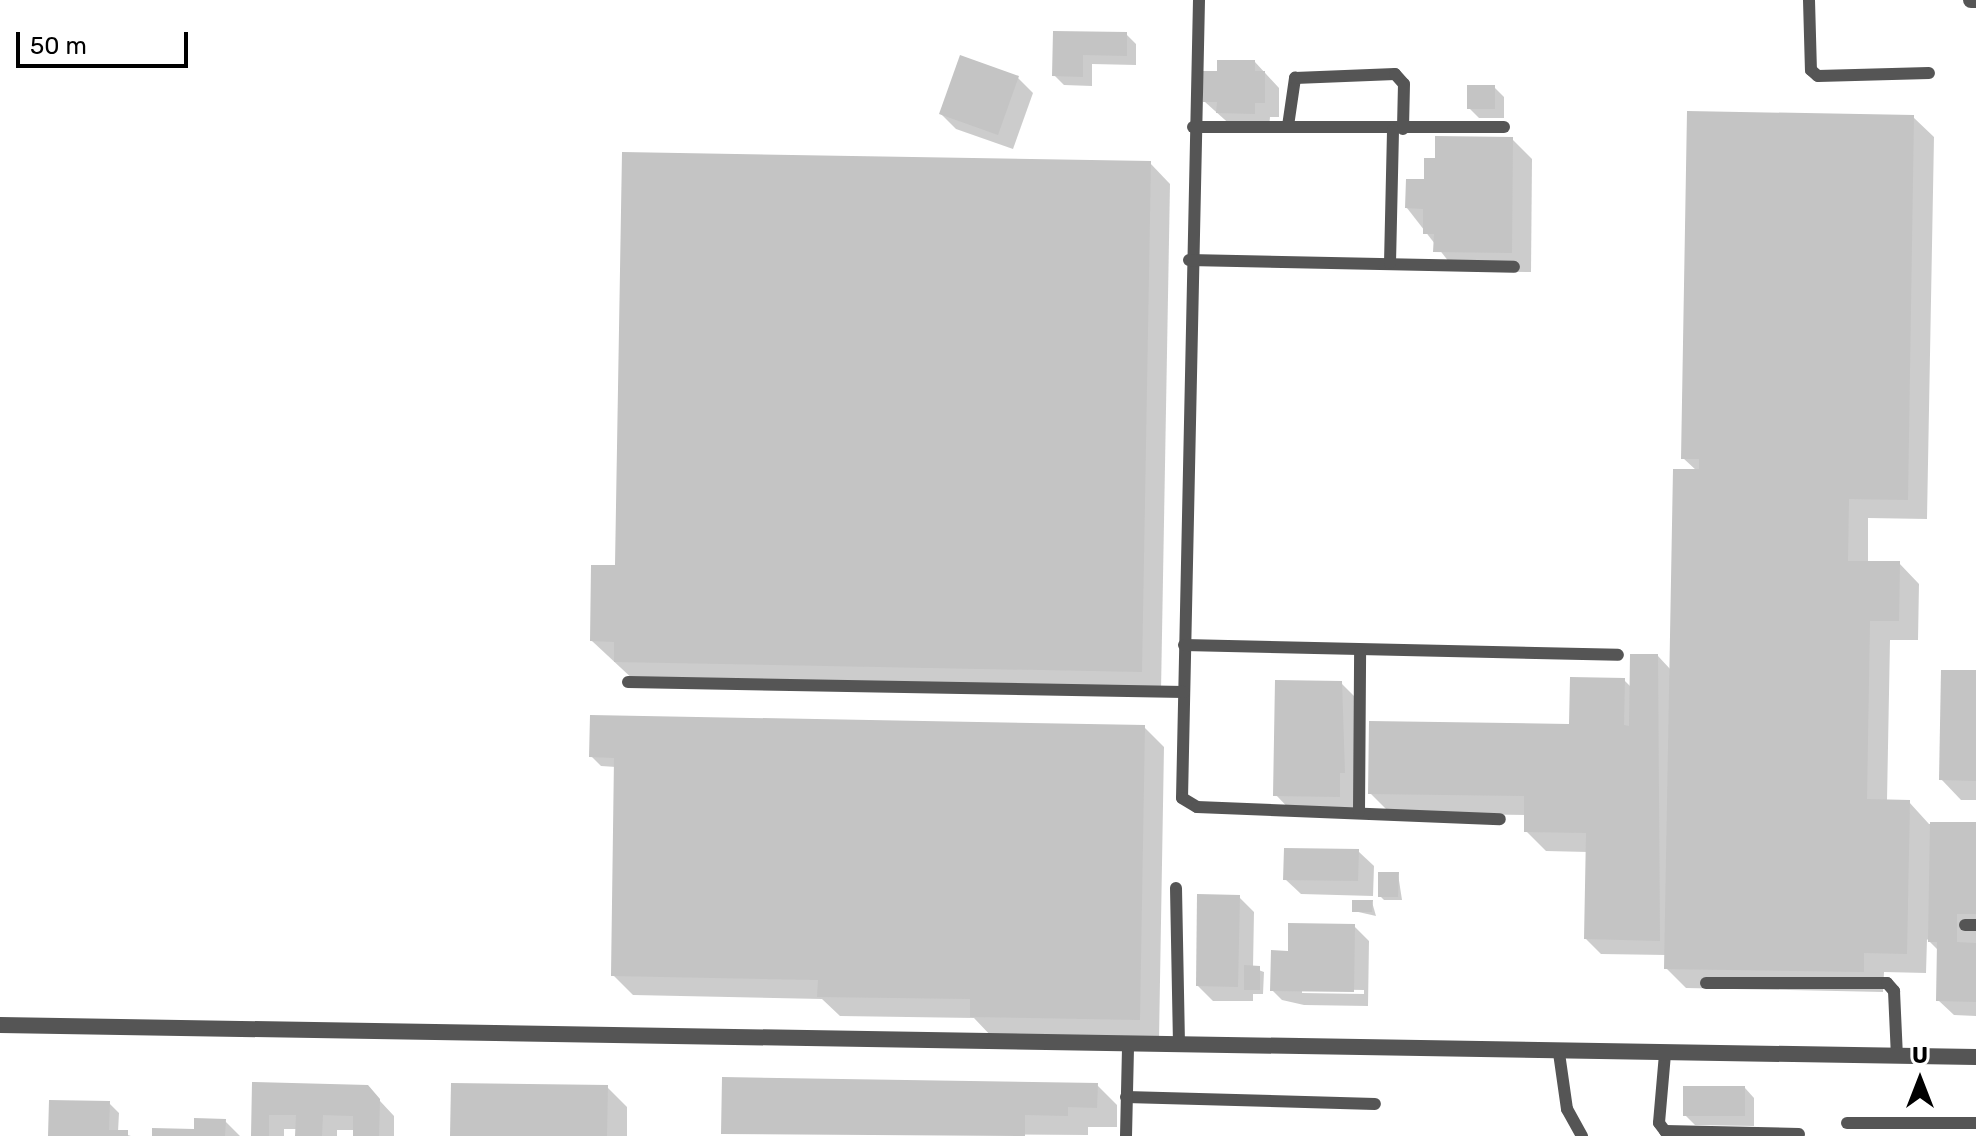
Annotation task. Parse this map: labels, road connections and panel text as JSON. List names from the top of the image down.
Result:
{
  "scale_bar": "50 m",
  "north": "top"
}
